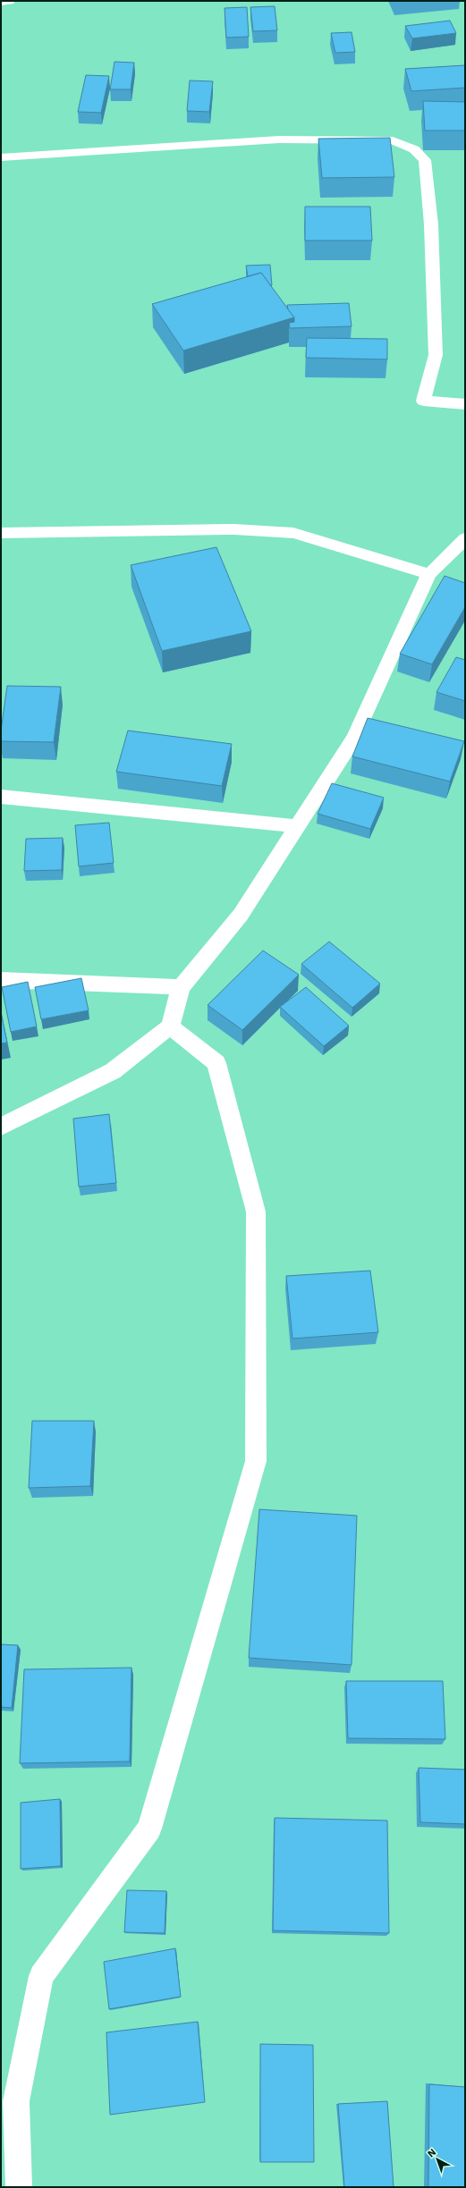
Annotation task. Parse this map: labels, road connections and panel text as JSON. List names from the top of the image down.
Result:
{
  "north": "top left"
}
